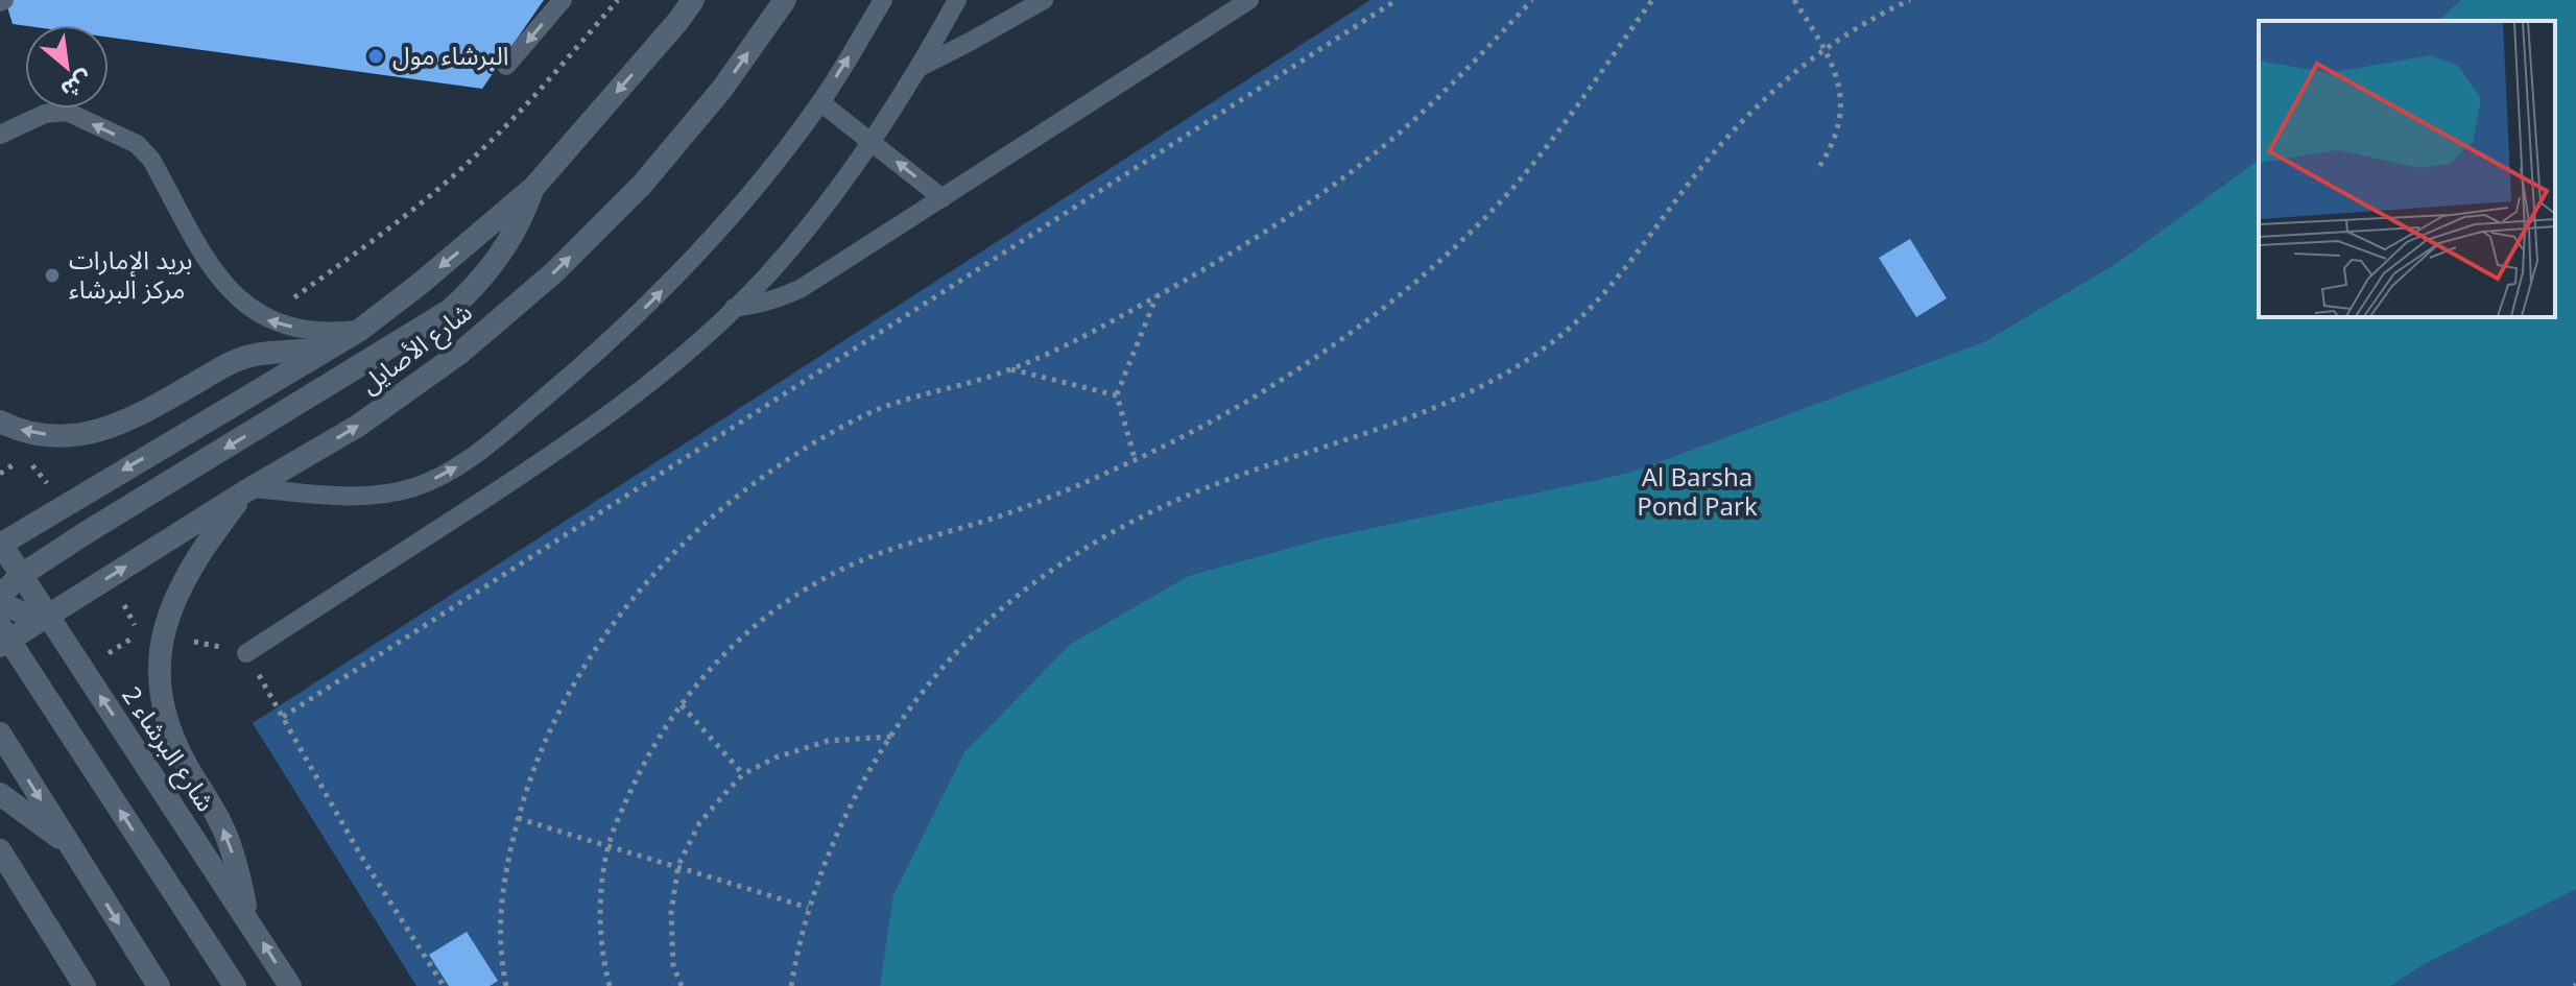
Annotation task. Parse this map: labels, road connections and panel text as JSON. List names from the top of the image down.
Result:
{
  "streets": {
    "street": ["شارع الأصايل", "شارع البرشاء 2"]
  },
  "crossings": [
    ["شارع الأصايل", "شارع البرشاء 2"]
  ],
  "parks": ["Al Barsha Pond Park"],
  "places": ["البرشاء مول", "بريد الإمارات مركز البرشاء"],
  "north": "bottom right"
}
